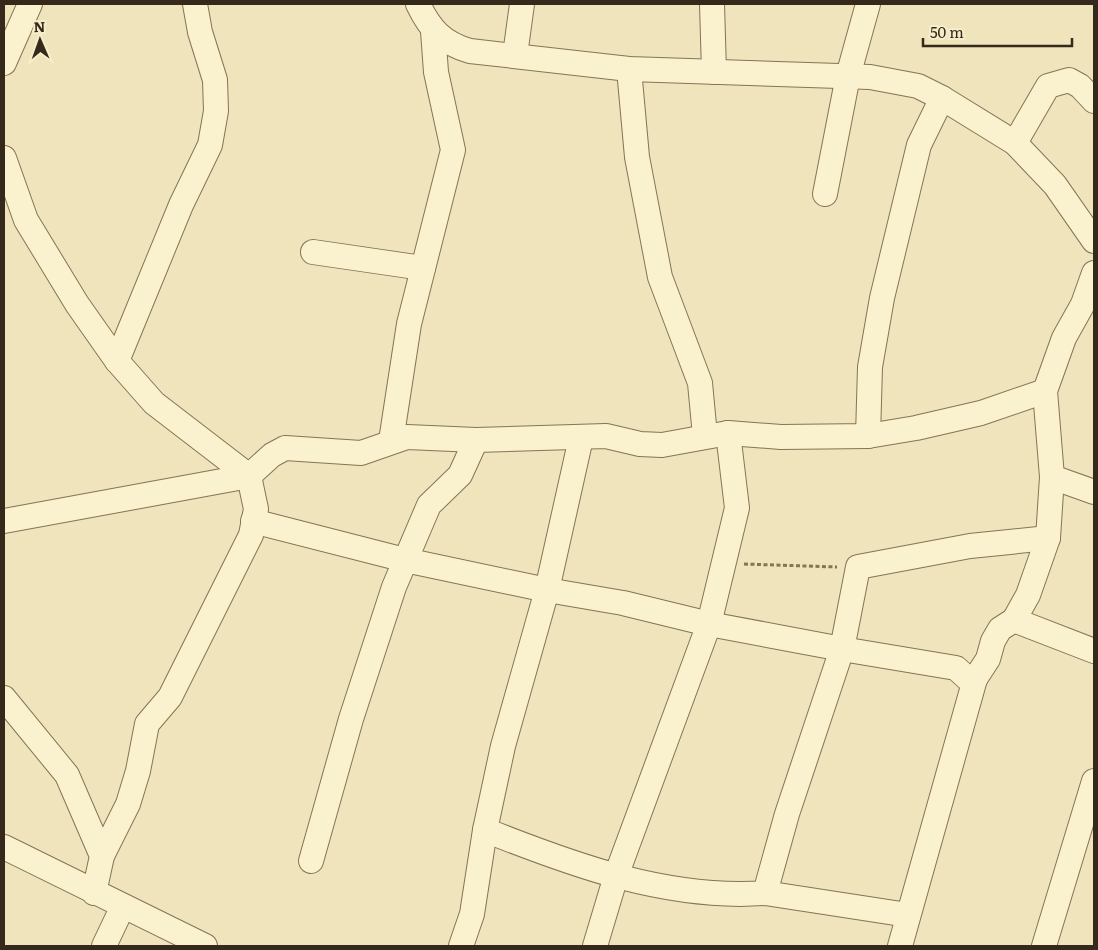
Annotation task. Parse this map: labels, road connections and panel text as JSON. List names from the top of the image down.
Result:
{
  "scale_bar": "50 m",
  "north": "top"
}
